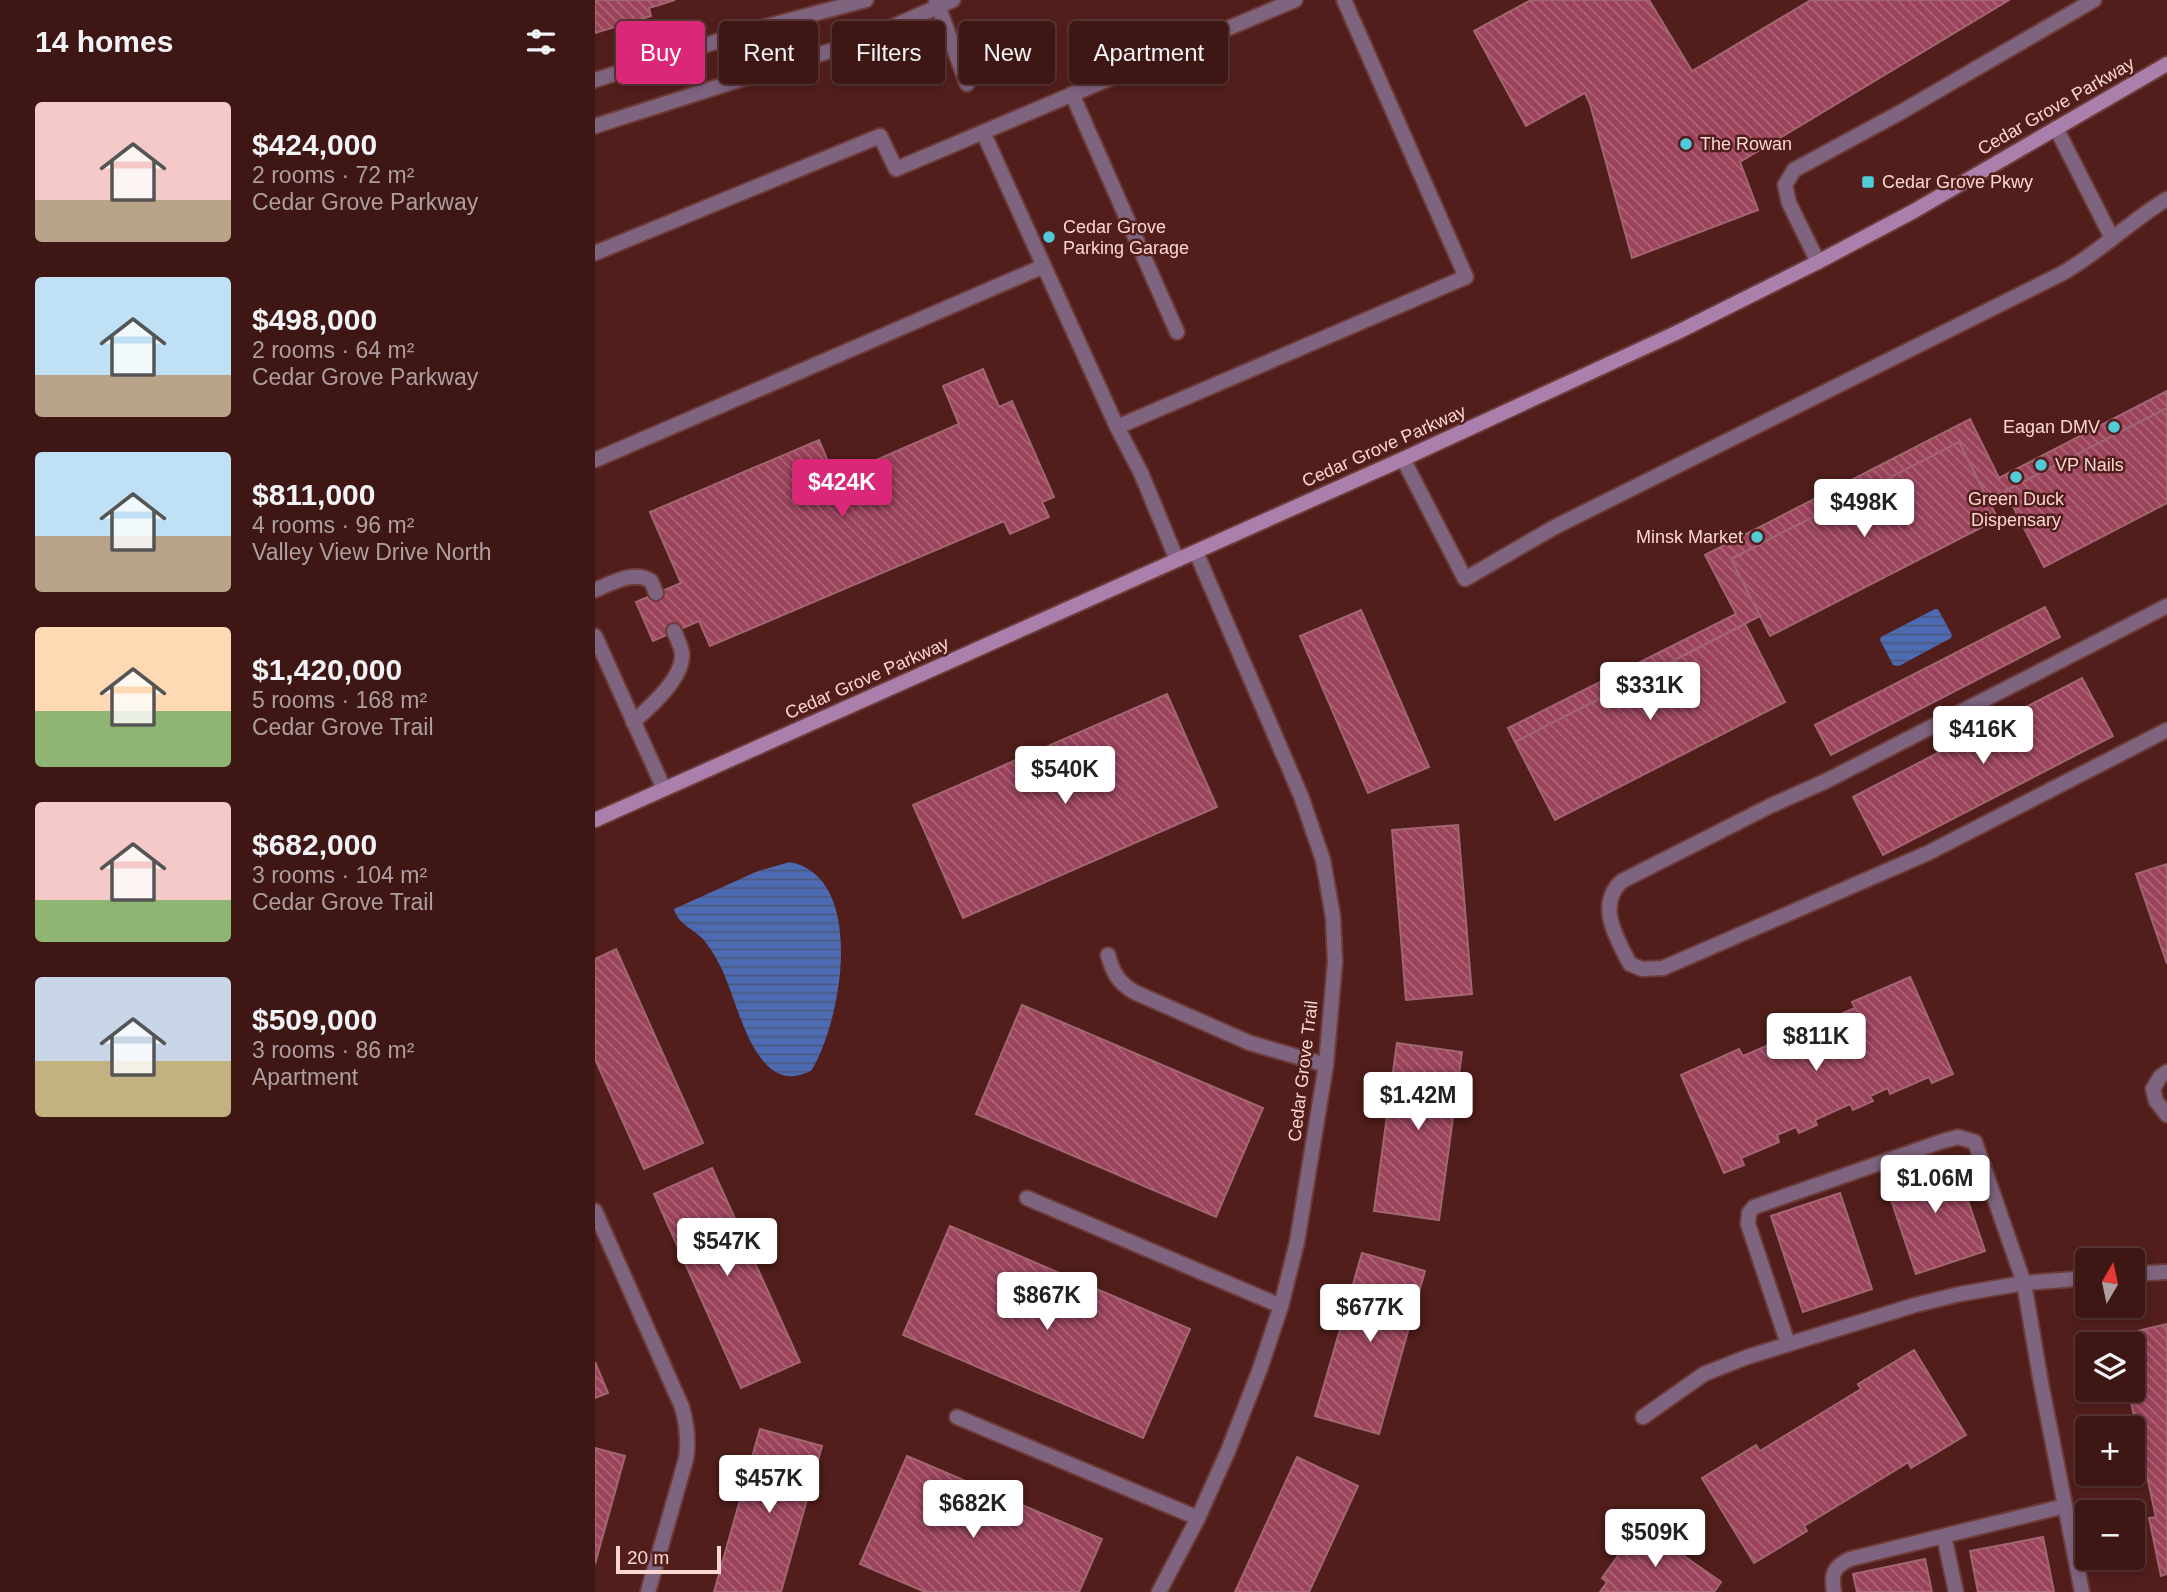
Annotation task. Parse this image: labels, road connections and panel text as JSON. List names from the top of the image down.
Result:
{
  "streets": {
    "street": ["Cedar Grove Parkway", "Cedar Grove Trail"]
  },
  "crossings": [
    ["Cedar Grove Parkway", "Cedar Grove Trail"]
  ],
  "places": {
    "other": [
      "The Rowan",
      "Cedar Grove Parking Garage",
      "Eagan DMV",
      "VP Nails",
      "Green Duck Dispensary",
      "Minsk Market"
    ],
    "transit": ["Cedar Grove Pkwy"]
  },
  "scale_bar": "20 m",
  "north": "top",
  "page": {
    "heading": "14 homes",
    "chip": [
      "Buy",
      "Rent",
      "Filters",
      "New",
      "Apartment"
    ],
    "list": [
      {
        "name": "$424,000",
        "note": "2 rooms · 72 m² · Cedar Grove Parkway"
      },
      {
        "name": "$498,000",
        "note": "2 rooms · 64 m² · Cedar Grove Parkway"
      },
      {
        "name": "$811,000",
        "note": "4 rooms · 96 m² · Valley View Drive North"
      },
      {
        "name": "$1,420,000",
        "note": "5 rooms · 168 m² · Cedar Grove Trail"
      },
      {
        "name": "$682,000",
        "note": "3 rooms · 104 m² · Cedar Grove Trail"
      },
      {
        "name": "$509,000",
        "note": "3 rooms · 86 m² · Apartment"
      }
    ],
    "price": [
      "$424K",
      "$498K",
      "$331K",
      "$416K",
      "$540K",
      "$811K",
      "$1.42M",
      "$1.06M",
      "$547K",
      "$867K",
      "$677K",
      "$457K",
      "$682K",
      "$509K"
    ],
    "map_buttons": ["+", "−"],
    "scale": "20 m"
  }
}
